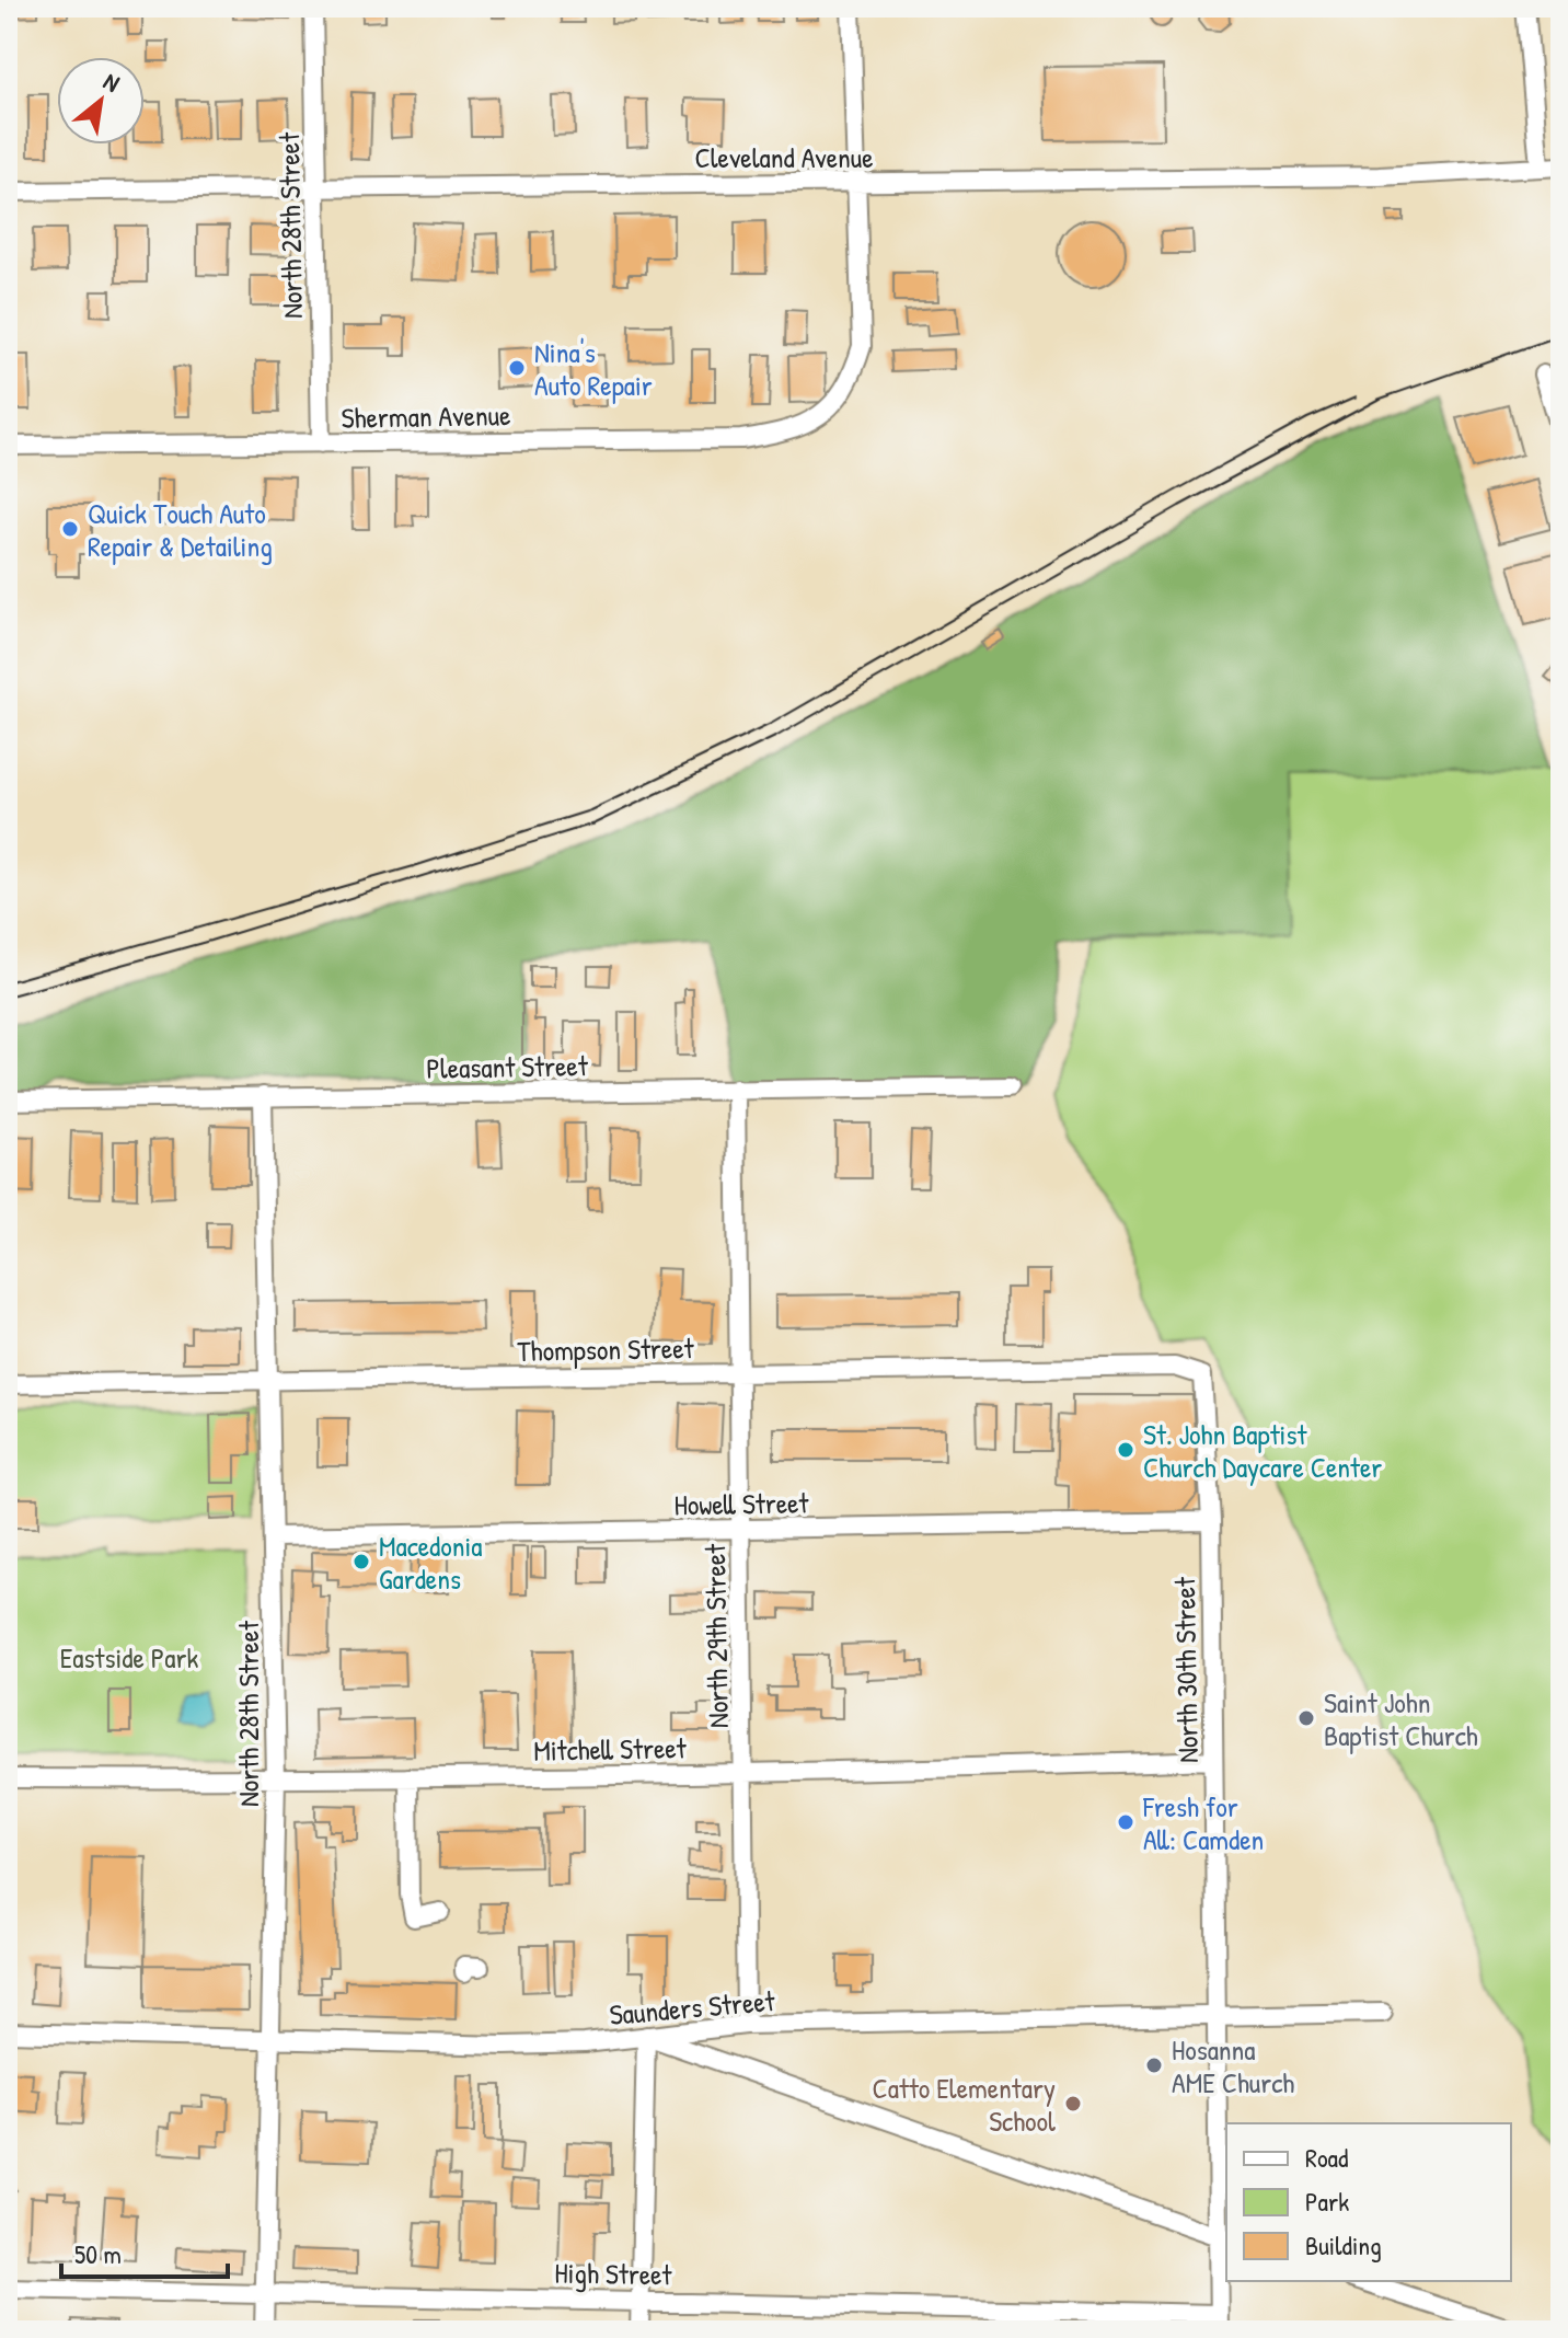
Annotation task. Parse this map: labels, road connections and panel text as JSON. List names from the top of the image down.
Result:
{
  "streets": {
    "street": [
      "Cleveland Avenue",
      "North 28th Street",
      "Sherman Avenue",
      "Pleasant Street",
      "Thompson Street",
      "Howell Street",
      "North 29th Street",
      "North 30th Street",
      "Mitchell Street",
      "Saunders Street",
      "High Street"
    ]
  },
  "crossings": [
    ["Cleveland Avenue", "North 28th Street"],
    ["Cleveland Avenue", "Sherman Avenue"],
    ["North 28th Street", "Sherman Avenue"],
    ["North 28th Street", "Pleasant Street"],
    ["North 28th Street", "Thompson Street"],
    ["North 28th Street", "Howell Street"],
    ["North 28th Street", "Mitchell Street"],
    ["North 28th Street", "Saunders Street"],
    ["North 28th Street", "High Street"],
    ["Pleasant Street", "North 29th Street"],
    ["Thompson Street", "North 29th Street"],
    ["Thompson Street", "North 30th Street"],
    ["Howell Street", "North 29th Street"],
    ["Howell Street", "North 30th Street"],
    ["North 29th Street", "Mitchell Street"],
    ["North 29th Street", "Saunders Street"],
    ["North 30th Street", "Mitchell Street"],
    ["North 30th Street", "Saunders Street"],
    ["North 30th Street", "High Street"]
  ],
  "parks": ["Eastside Park"],
  "places": [
    "Nina's Auto Repair",
    "Quick Touch Auto Repair & Detailing",
    "St. John Baptist Church Daycare Center",
    "Macedonia Gardens",
    "Saint John Baptist Church",
    "Fresh for All: Camden",
    "Hosanna AME Church",
    "Catto Elementary School"
  ],
  "legend": ["Road", "Park", "Building"],
  "scale_bar": "50 m",
  "north": "top right"
}
